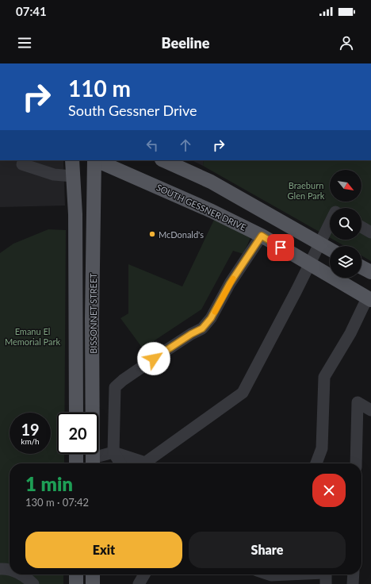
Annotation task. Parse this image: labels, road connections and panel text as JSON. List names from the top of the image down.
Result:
{
  "streets": {
    "main road": ["SOUTH GESSNER DRIVE", "BISSONNET STREET"]
  },
  "parks": ["Braeburn Glen Park", "Emanu El Memorial Park"],
  "places": ["McDonald's"],
  "north": "bottom right",
  "page": {
    "status": "07:41",
    "header": "Beeline",
    "turn": ["110 m", "South Gessner Drive"],
    "speed": "19 km/h",
    "limit": "20",
    "heading": ["1 min", "130 m · 07:42"],
    "buttons": ["Exit", "Share"]
  }
}
